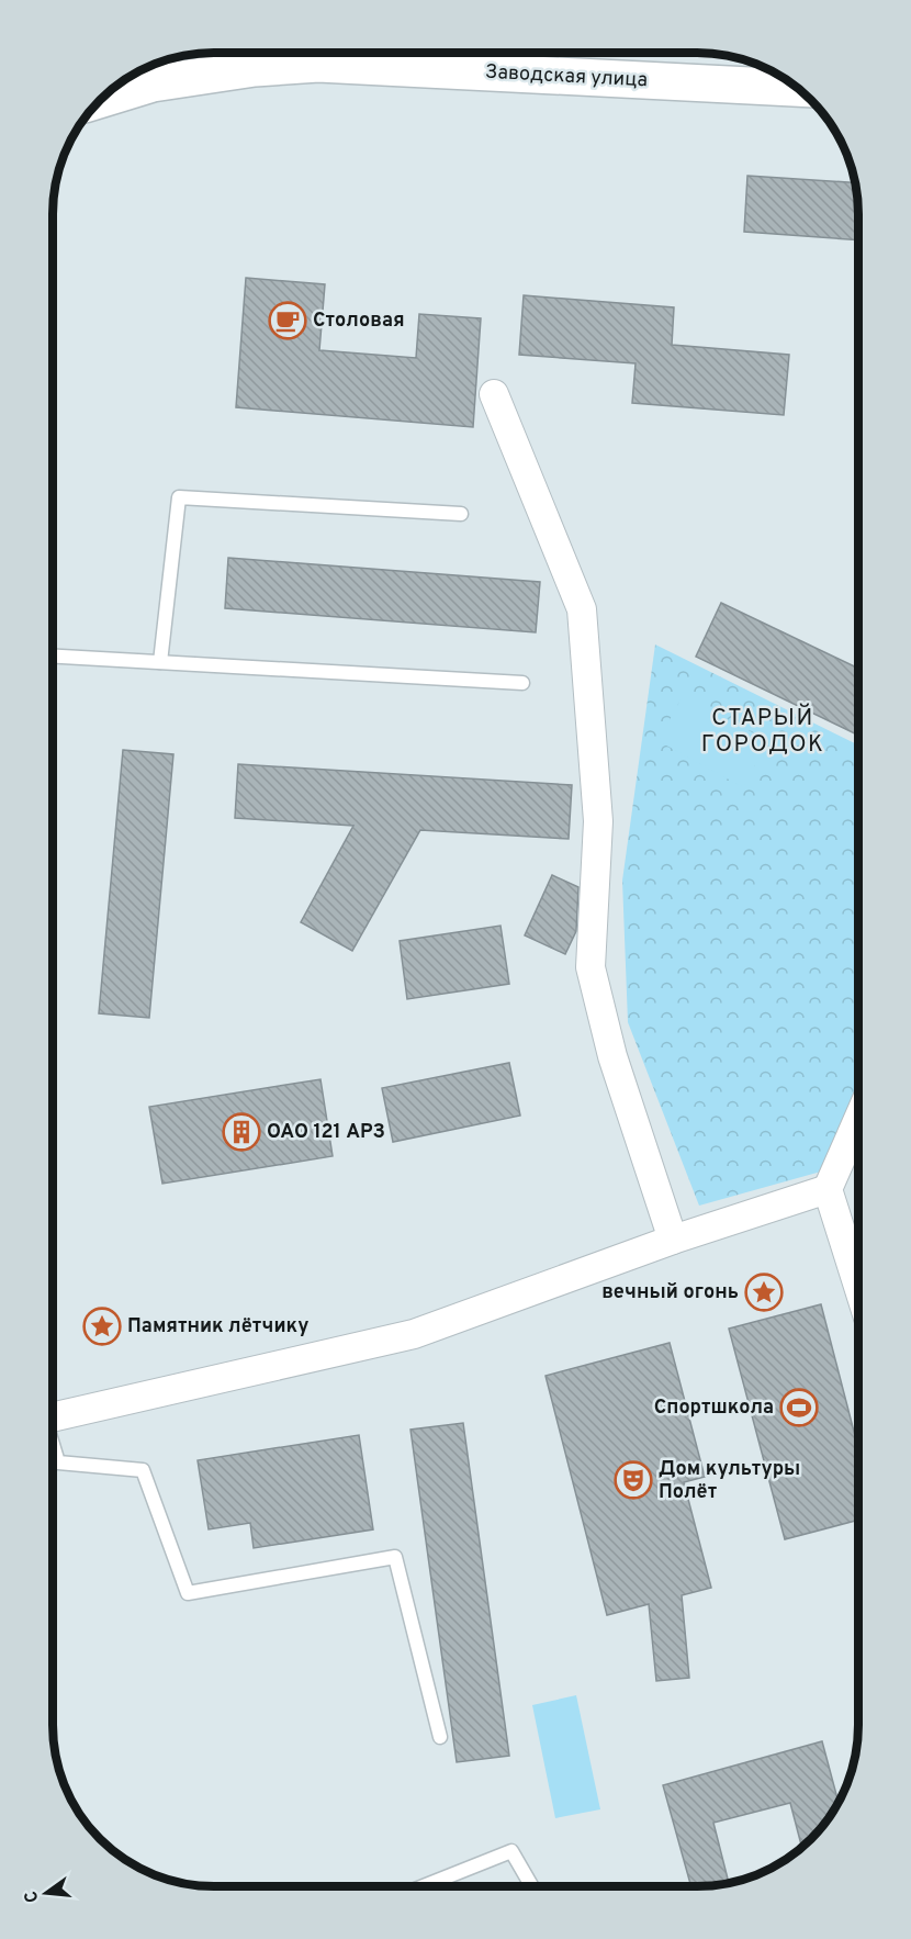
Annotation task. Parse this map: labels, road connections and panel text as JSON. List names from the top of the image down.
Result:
{
  "streets": {
    "main road": ["Заводская улица"]
  },
  "districts": ["СТАРЫЙ ГОРОДОК"],
  "places": {
    "cafe": ["Столовая"],
    "building": ["OAO 121 АРЗ"],
    "place": ["вечный огонь", "Памятник лётчику"],
    "sports": ["Спортшкола"],
    "theatre": ["Дом культуры Полёт"]
  },
  "north": "left"
}
